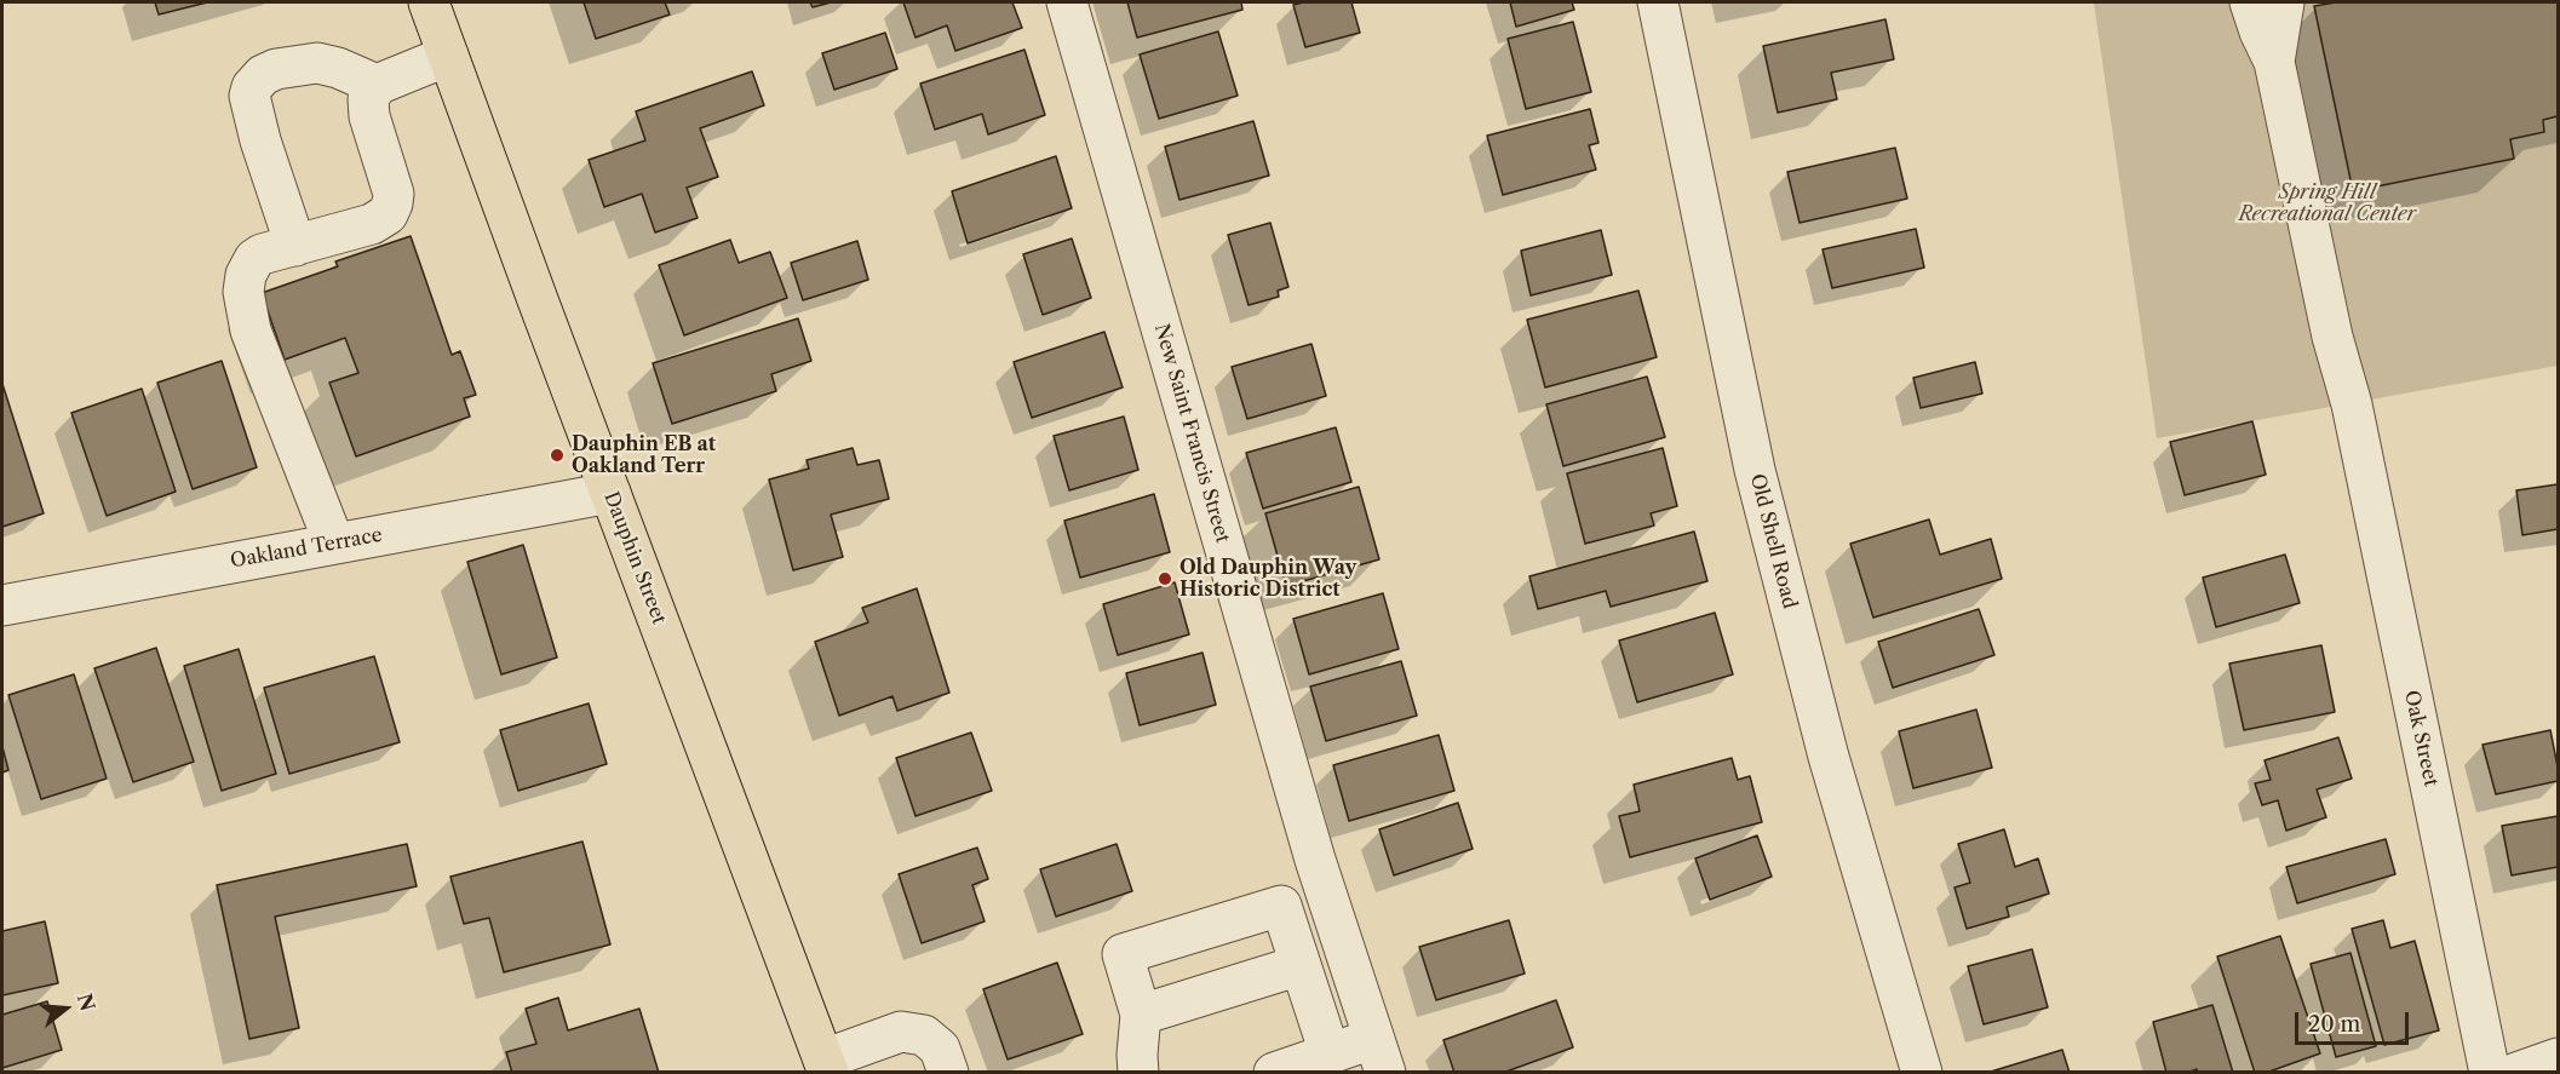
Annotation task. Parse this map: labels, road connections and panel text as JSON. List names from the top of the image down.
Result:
{
  "streets": {
    "main road": ["Dauphin Street"],
    "street": [
      "New Saint Francis Street",
      "Old Shell Road",
      "Oakland Terrace",
      "Oak Street"
    ]
  },
  "crossings": [
    ["Oakland Terrace", "Dauphin Street"]
  ],
  "parks": ["Spring Hill Recreational Center"],
  "places": ["Dauphin EB at Oakland Terr", "Old Dauphin Way Historic District"],
  "scale_bar": "20 m",
  "north": "right"
}
